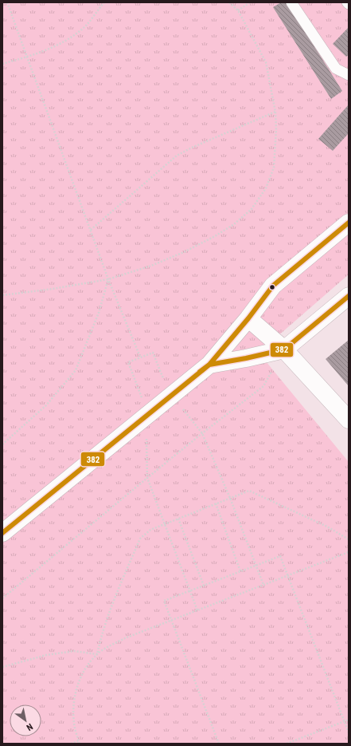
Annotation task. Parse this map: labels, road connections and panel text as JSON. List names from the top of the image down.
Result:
{
  "lines": ["transit line 382"],
  "north": "bottom right"
}
